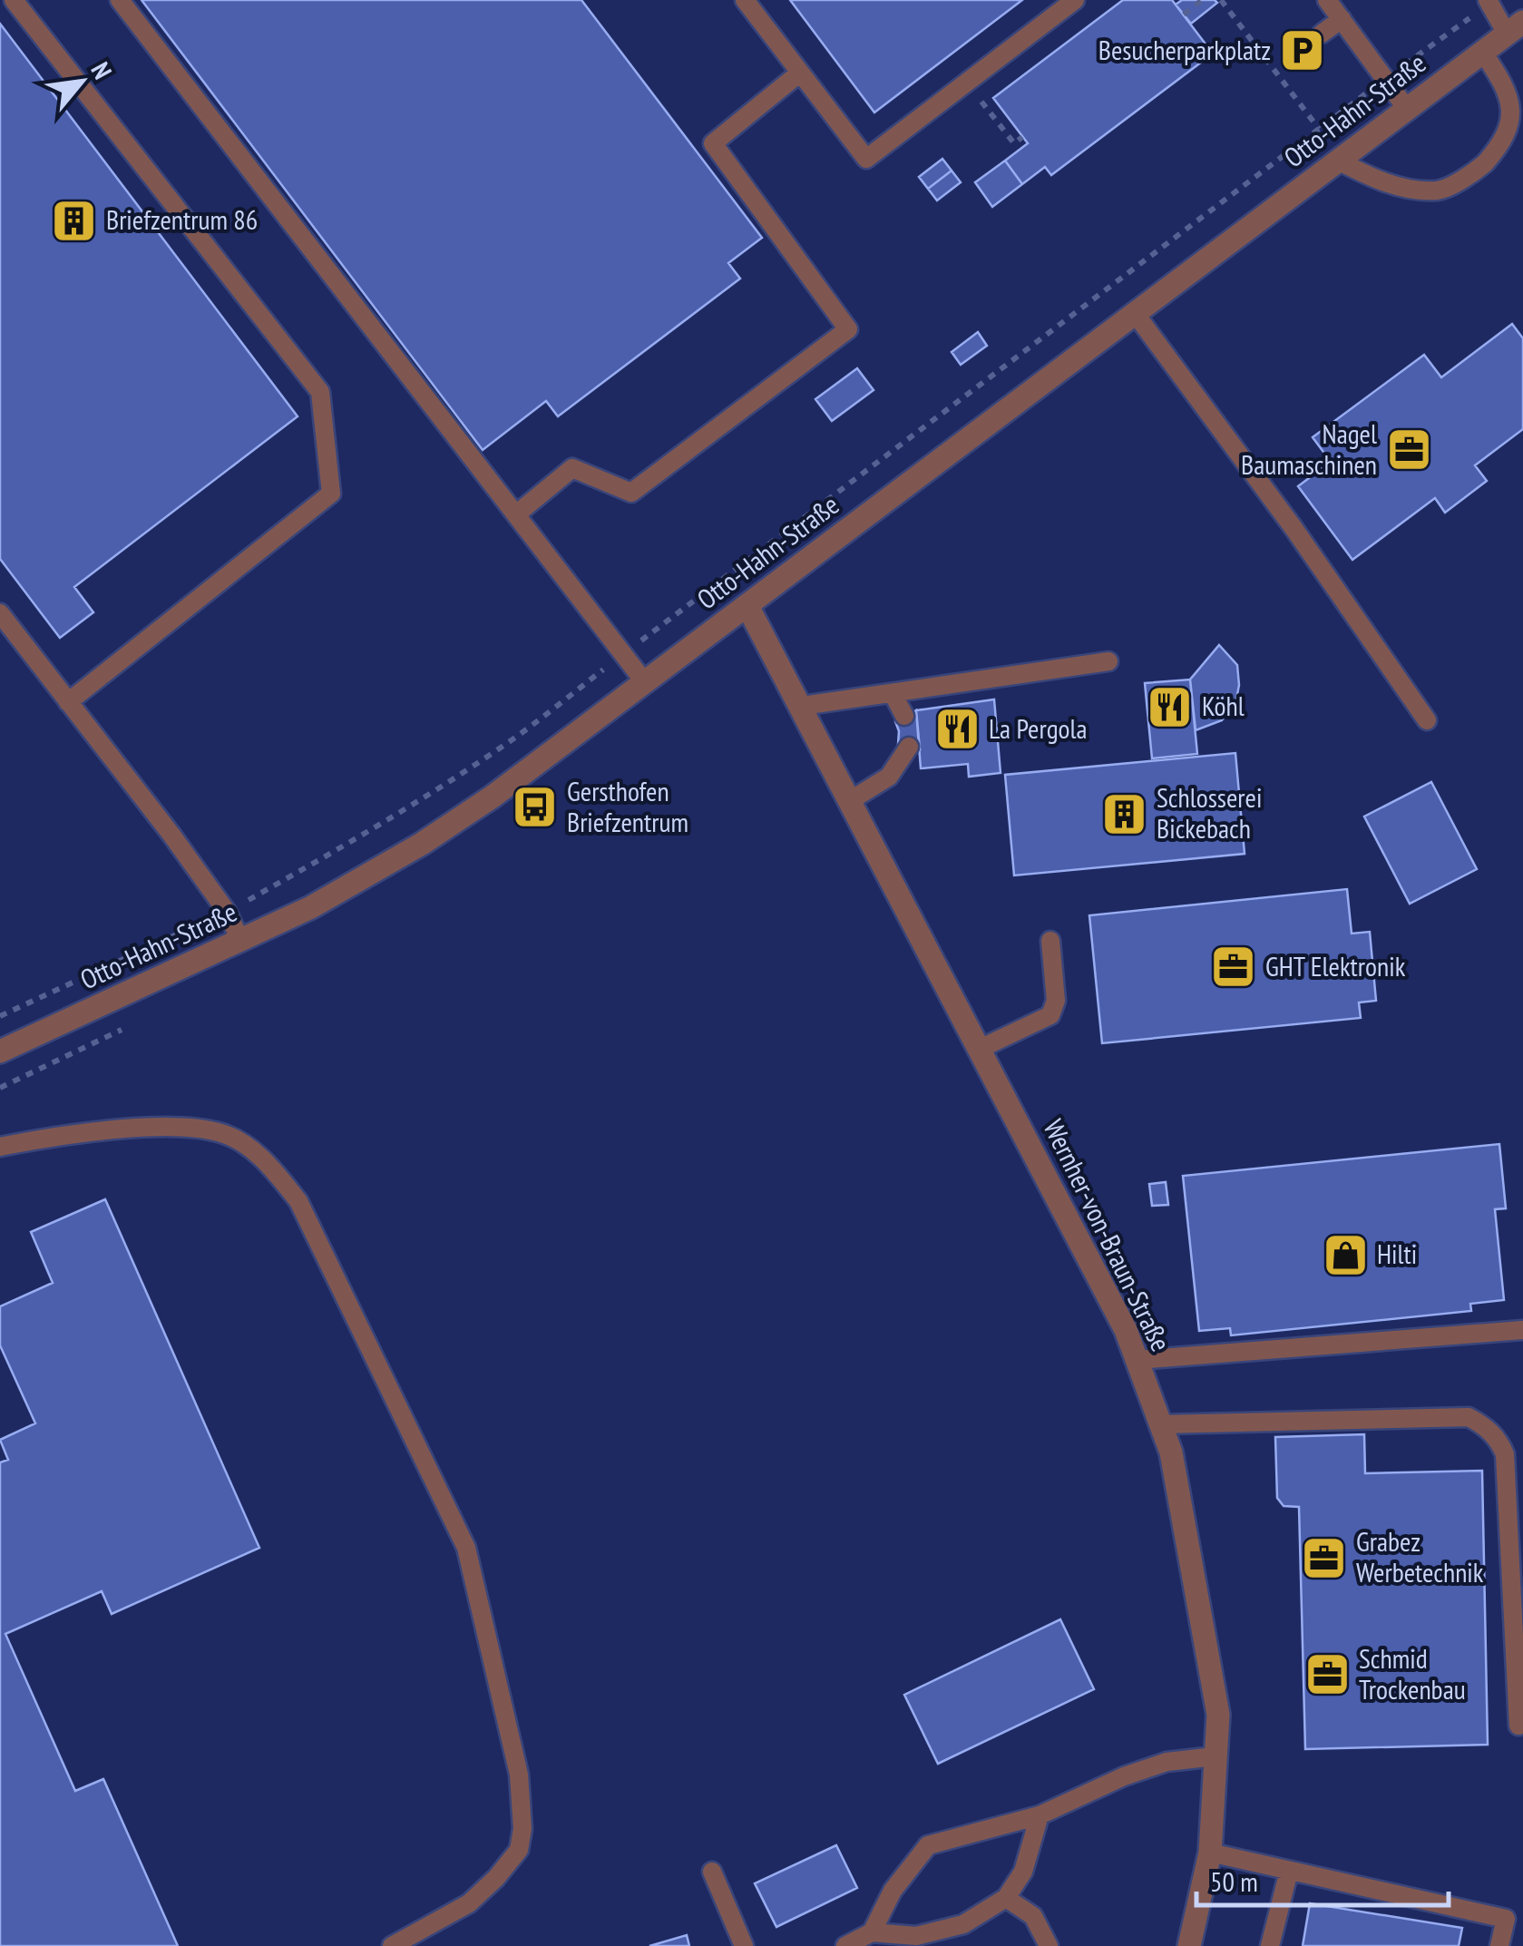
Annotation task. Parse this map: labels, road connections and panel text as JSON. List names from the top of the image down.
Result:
{
  "streets": {
    "street": ["Otto-Hahn-Straße", "Wernher-von-Braun-Straße"]
  },
  "crossings": [
    ["Otto-Hahn-Straße", "Wernher-von-Braun-Straße"]
  ],
  "places": {
    "parking": ["Besucherparkplatz"],
    "building": ["Briefzentrum 86", "Schlosserei Bickebach"],
    "office": [
      "Nagel Baumaschinen",
      "GHT Elektronik",
      "Grabez Werbetechnik",
      "Schmid Trockenbau"
    ],
    "restaurant": ["Köhl", "La Pergola"],
    "bus stop": ["Gersthofen Briefzentrum"],
    "shop": ["Hilti"]
  },
  "scale_bar": "50 m",
  "north": "top right"
}
